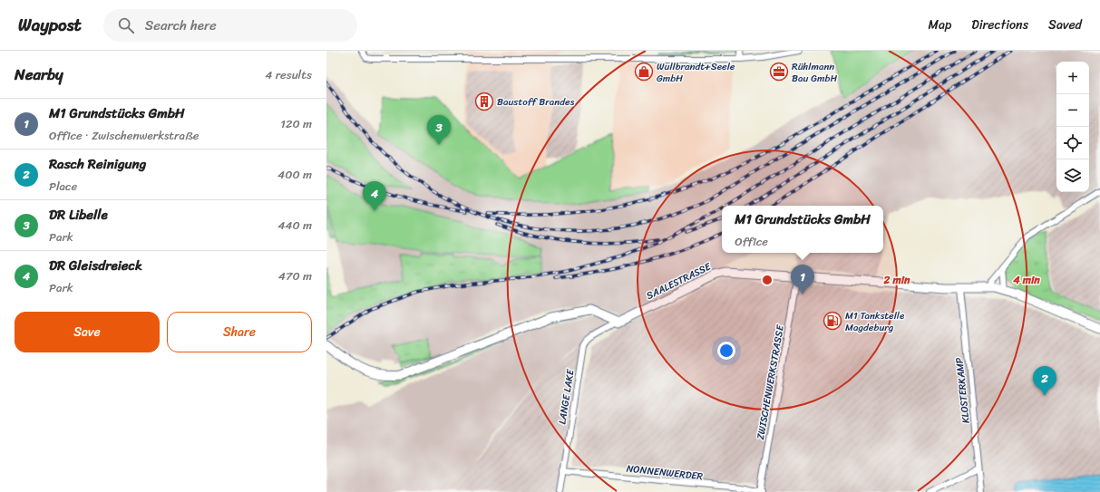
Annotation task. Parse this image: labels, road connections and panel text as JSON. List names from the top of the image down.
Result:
{
  "streets": {
    "main road": ["SAALESTRASSE"],
    "street": [
      "ZWISCHENWERKSTRASSE",
      "KLOSTERKAMP",
      "LANGE LAKE",
      "NONNENWERDER"
    ]
  },
  "crossings": [
    ["SAALESTRASSE", "ZWISCHENWERKSTRASSE"],
    ["SAALESTRASSE", "KLOSTERKAMP"],
    ["SAALESTRASSE", "LANGE LAKE"],
    ["ZWISCHENWERKSTRASSE", "NONNENWERDER"],
    ["LANGE LAKE", "NONNENWERDER"]
  ],
  "places": {
    "shop": ["Wullbrandt+Seele GmbH"],
    "office": ["Rühlmann Bau GmbH"],
    "building": ["Baustoff Brandes"],
    "fuel station": ["M1 Tankstelle Magdeburg"]
  },
  "page": {
    "header": "Waypost",
    "search": "Search here",
    "nav": ["Map", "Directions", "Saved"],
    "heading": ["Nearby", "4 results"],
    "map_buttons": ["+", "−"],
    "list": [
      {
        "mark": "1",
        "name": "M1 Grundstücks GmbH",
        "note": "Office · Zwischenwerkstraße",
        "value": "120 m"
      },
      {
        "mark": "2",
        "name": "Rasch Reinigung",
        "note": "Place",
        "value": "400 m"
      },
      {
        "mark": "3",
        "name": "DR Libelle",
        "note": "Park",
        "value": "440 m"
      },
      {
        "mark": "4",
        "name": "DR Gleisdreieck",
        "note": "Park",
        "value": "470 m"
      }
    ],
    "pins": [
      "3",
      "4",
      "1",
      "2"
    ],
    "popup": ["M1 Grundstücks GmbH", "Office"],
    "buttons": ["Save", "Share"]
  },
  "rings": ["2 min", "4 min"]
}
